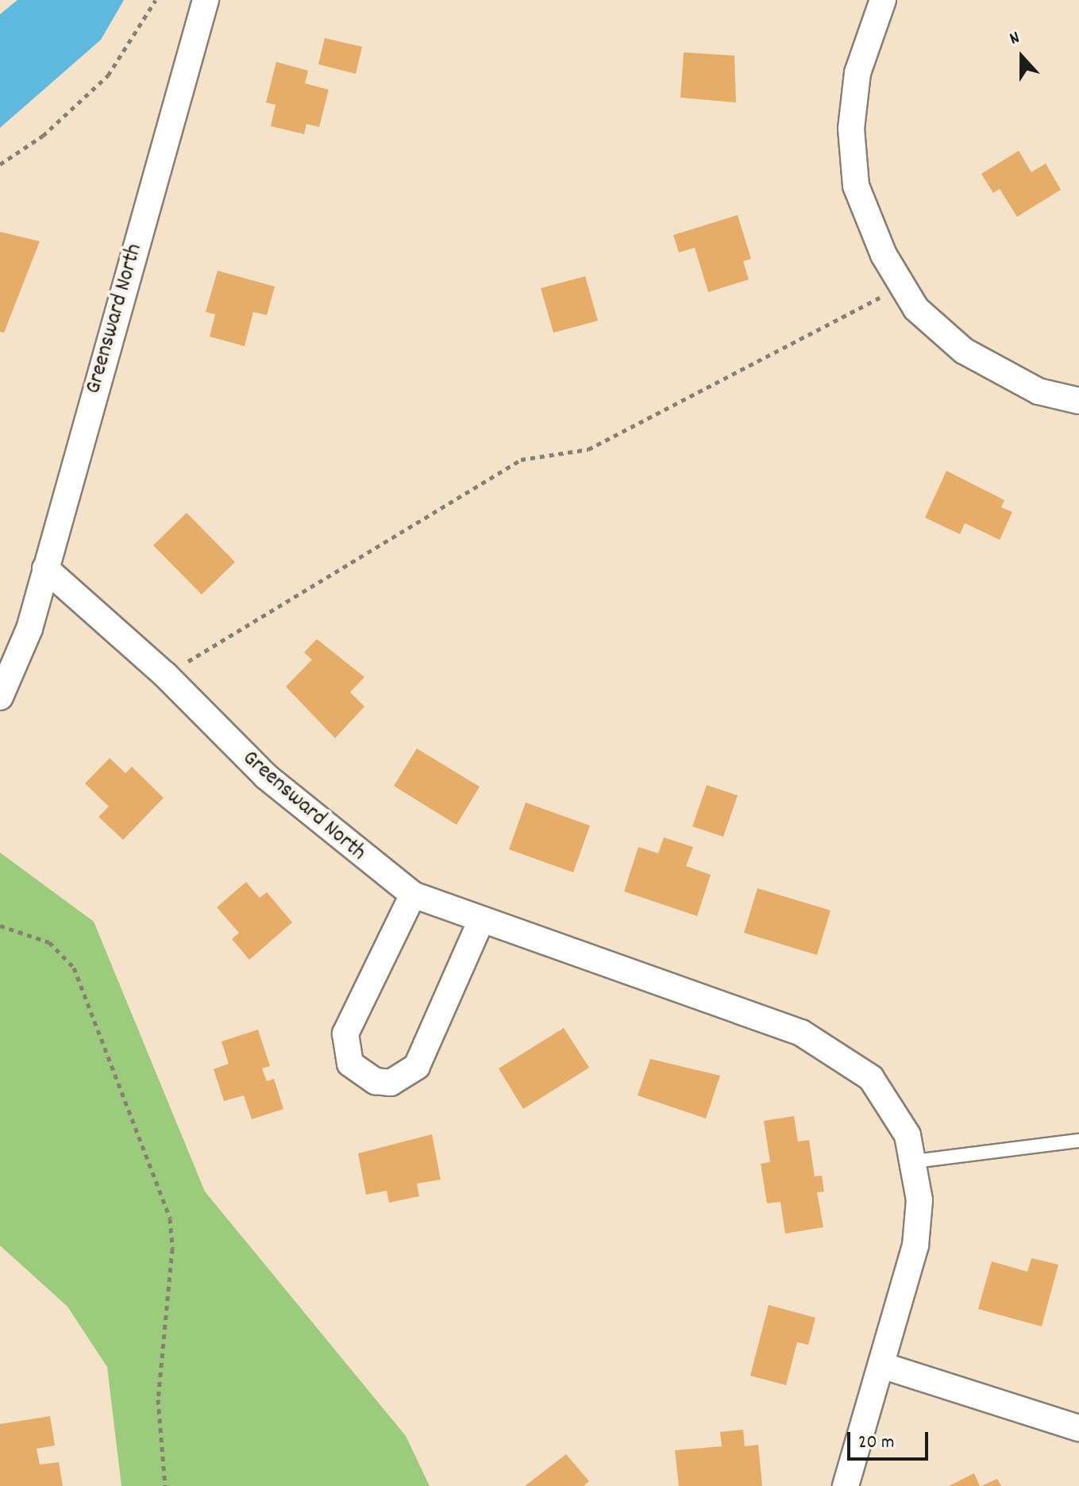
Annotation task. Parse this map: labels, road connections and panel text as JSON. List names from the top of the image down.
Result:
{
  "streets": {
    "street": ["Greensward North"]
  },
  "scale_bar": "20 m",
  "north": "top"
}
